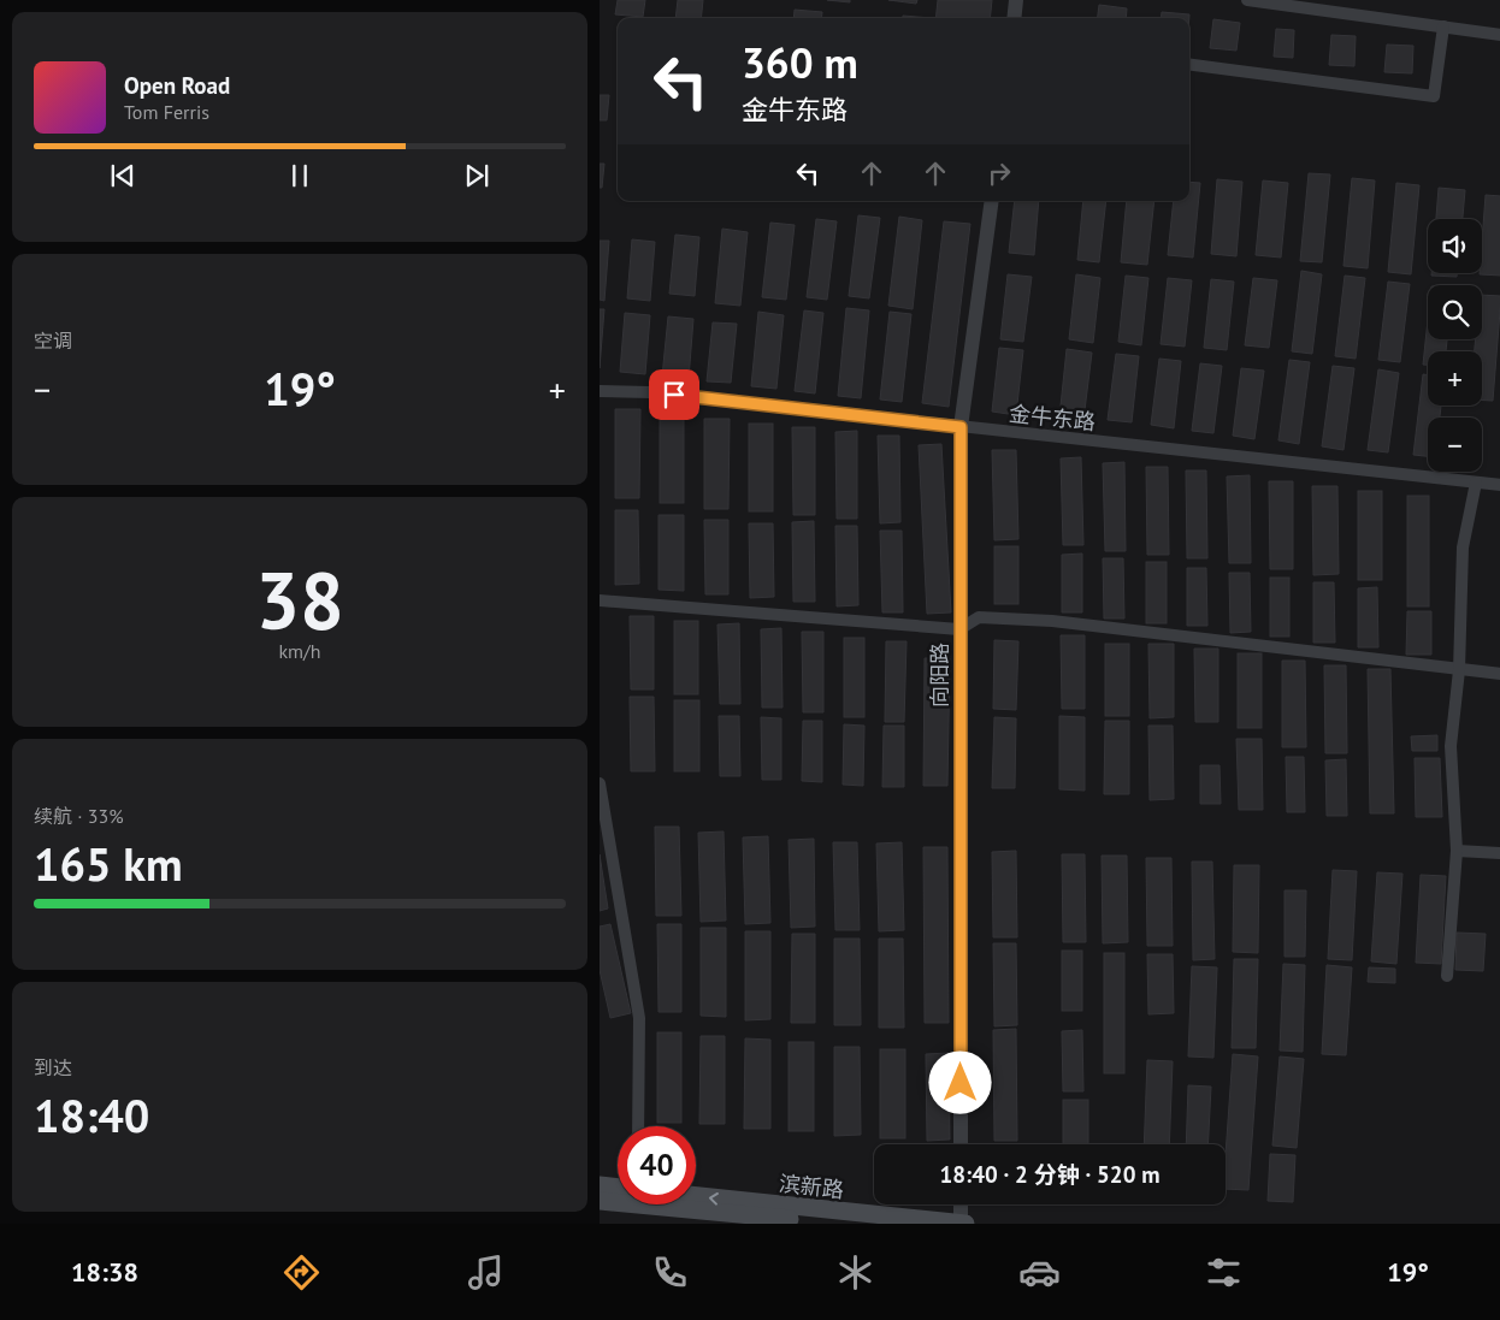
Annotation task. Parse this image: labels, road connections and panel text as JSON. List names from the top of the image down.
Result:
{
  "streets": {
    "main road": ["滨新路"],
    "street": ["金牛东路", "向阳路"]
  },
  "crossings": [
    ["金牛东路", "向阳路"]
  ],
  "page": {
    "turn": ["360 m", "金牛东路"],
    "song": ["Open Road", "Tom Ferris"],
    "map_buttons": ["+", "−"],
    "tile": [
      "空调",
      ["38", "km/h"],
      ["续航 · 33%", "165 km"],
      ["到达", "18:40"]
    ],
    "heat": ["−", "19°", "+"],
    "limit": "40",
    "trip": "18:40 · 2 分钟 · 520 m",
    "tabs": ["18:38", "19°"]
  }
}
